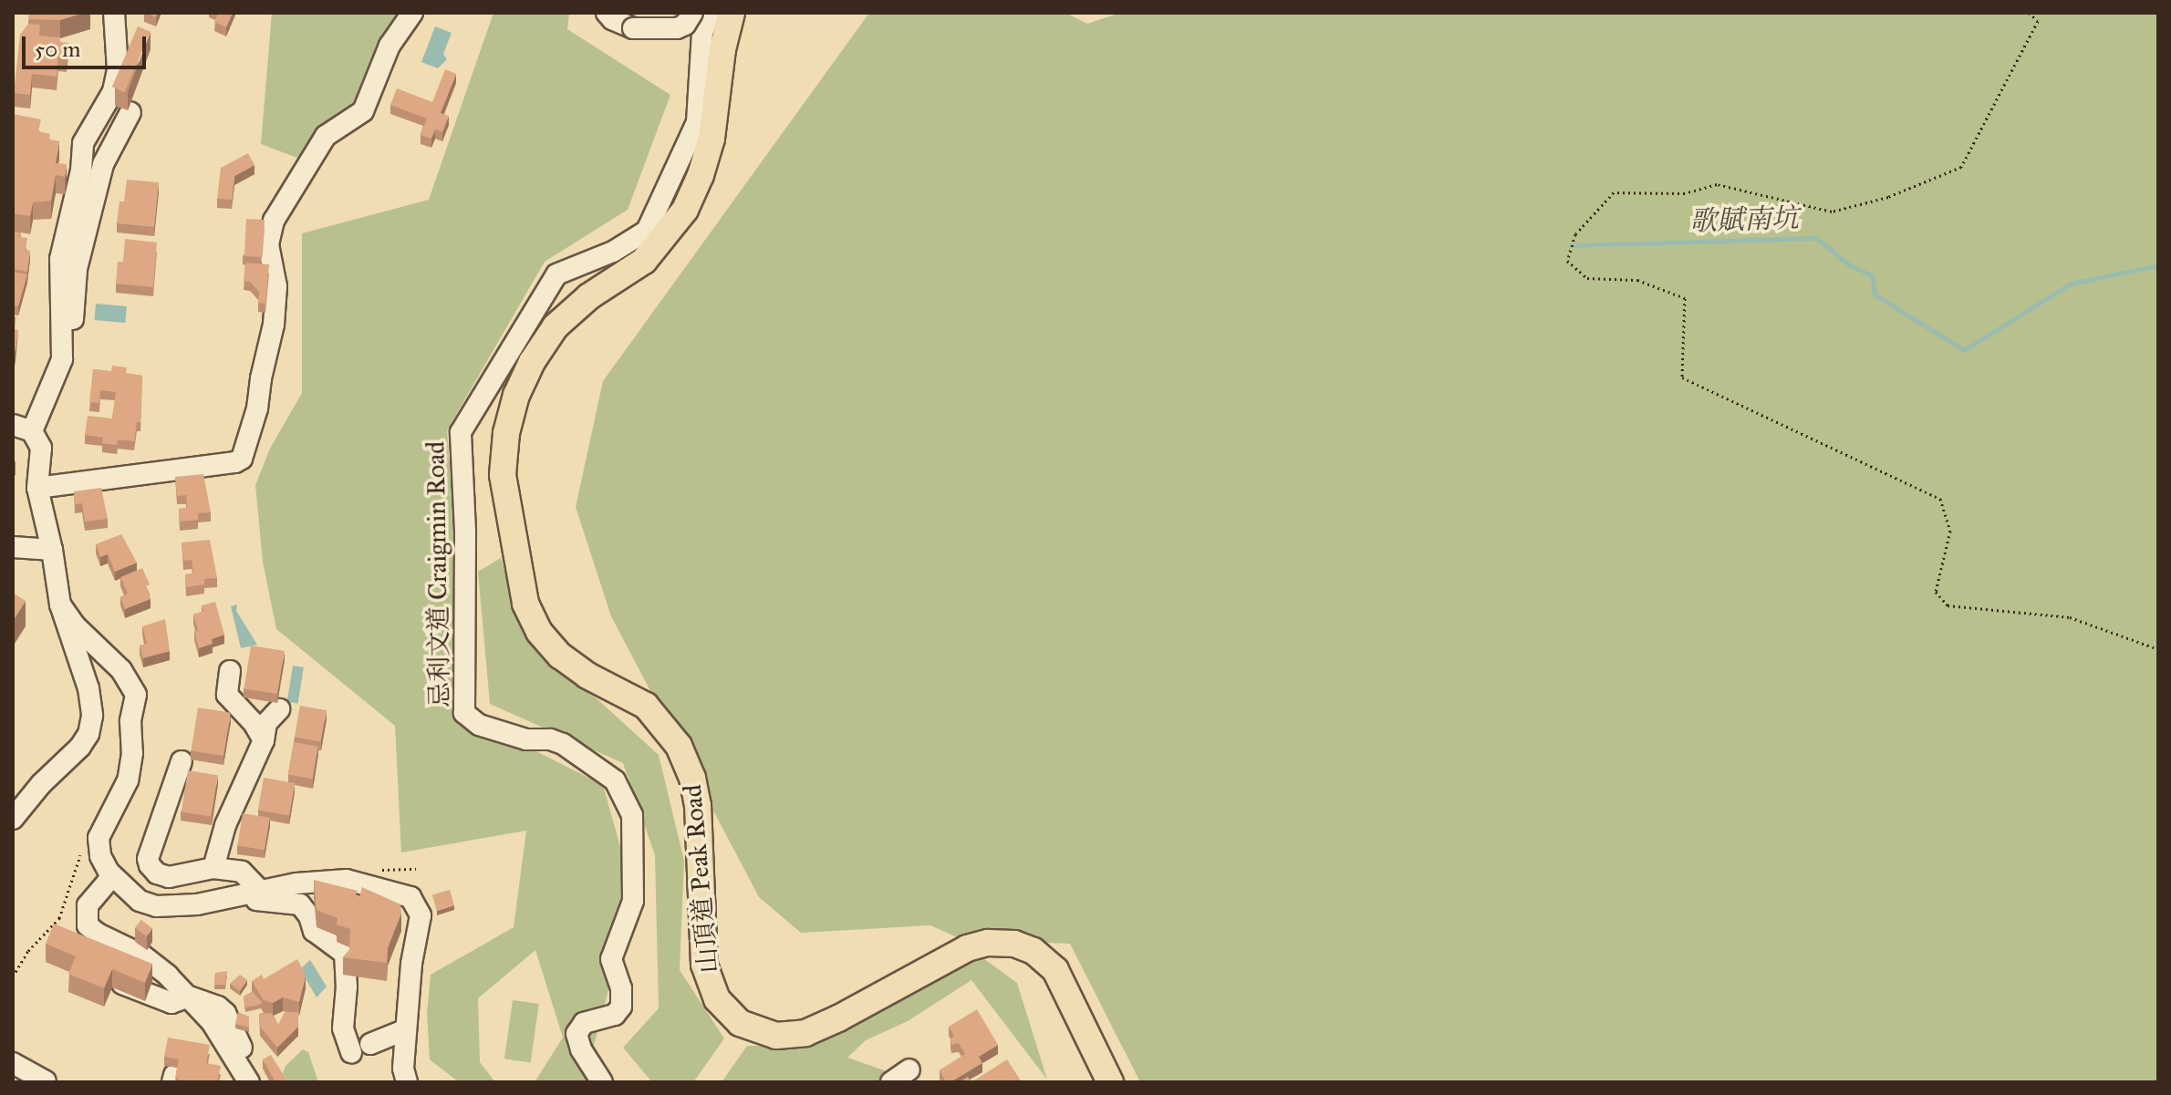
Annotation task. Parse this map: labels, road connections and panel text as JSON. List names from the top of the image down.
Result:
{
  "streets": {
    "main road": ["山頂道 Peak Road"],
    "street": ["忌利文道 Craigmin Road"]
  },
  "water": ["歌賦南坑"],
  "scale_bar": "50 m"
}
